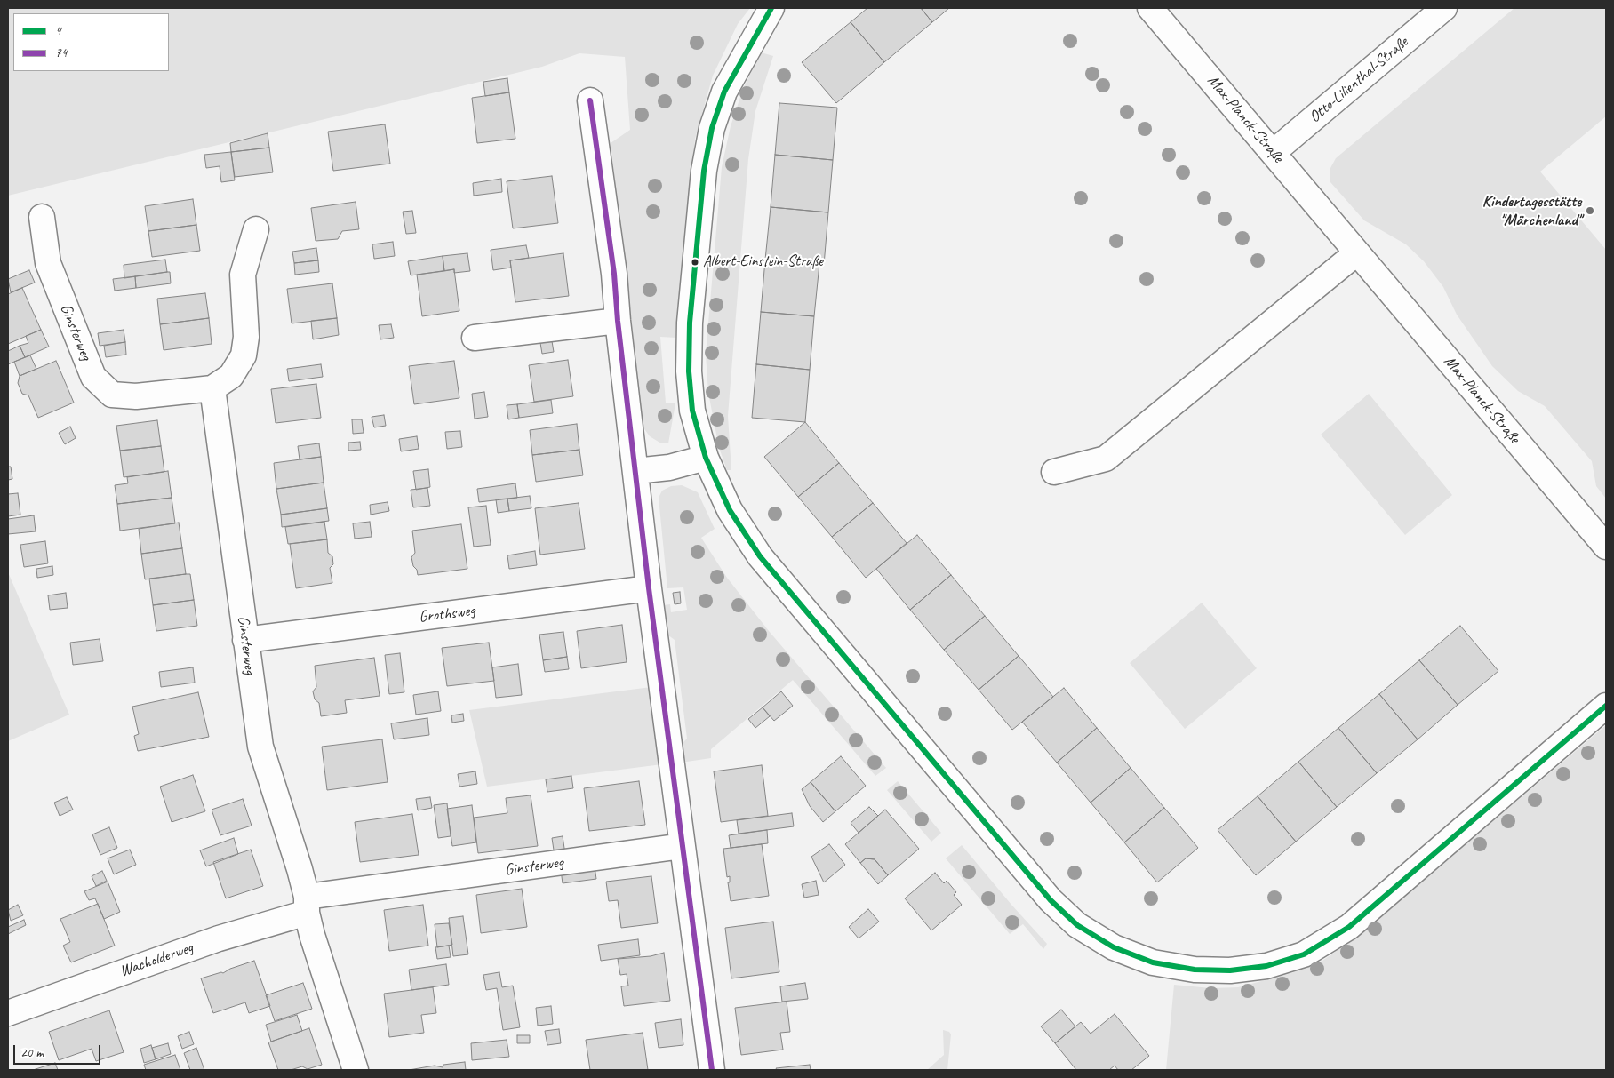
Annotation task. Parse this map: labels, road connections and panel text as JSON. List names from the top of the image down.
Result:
{
  "streets": {
    "street": [
      "Otto-Lilienthal-Straße",
      "Max-Planck-Straße",
      "Ginsterweg",
      "Grothsweg",
      "Wacholderweg"
    ]
  },
  "crossings": [
    ["Otto-Lilienthal-Straße", "Max-Planck-Straße"],
    ["Ginsterweg", "Grothsweg"],
    ["Ginsterweg", "Wacholderweg"]
  ],
  "places": ["Kindertagesstätte \"Märchenland\"", "Albert-Einstein-Straße"],
  "lines": ["transit line 4", "transit line 74"],
  "legend": ["4", "74"],
  "scale_bar": "20 m"
}
